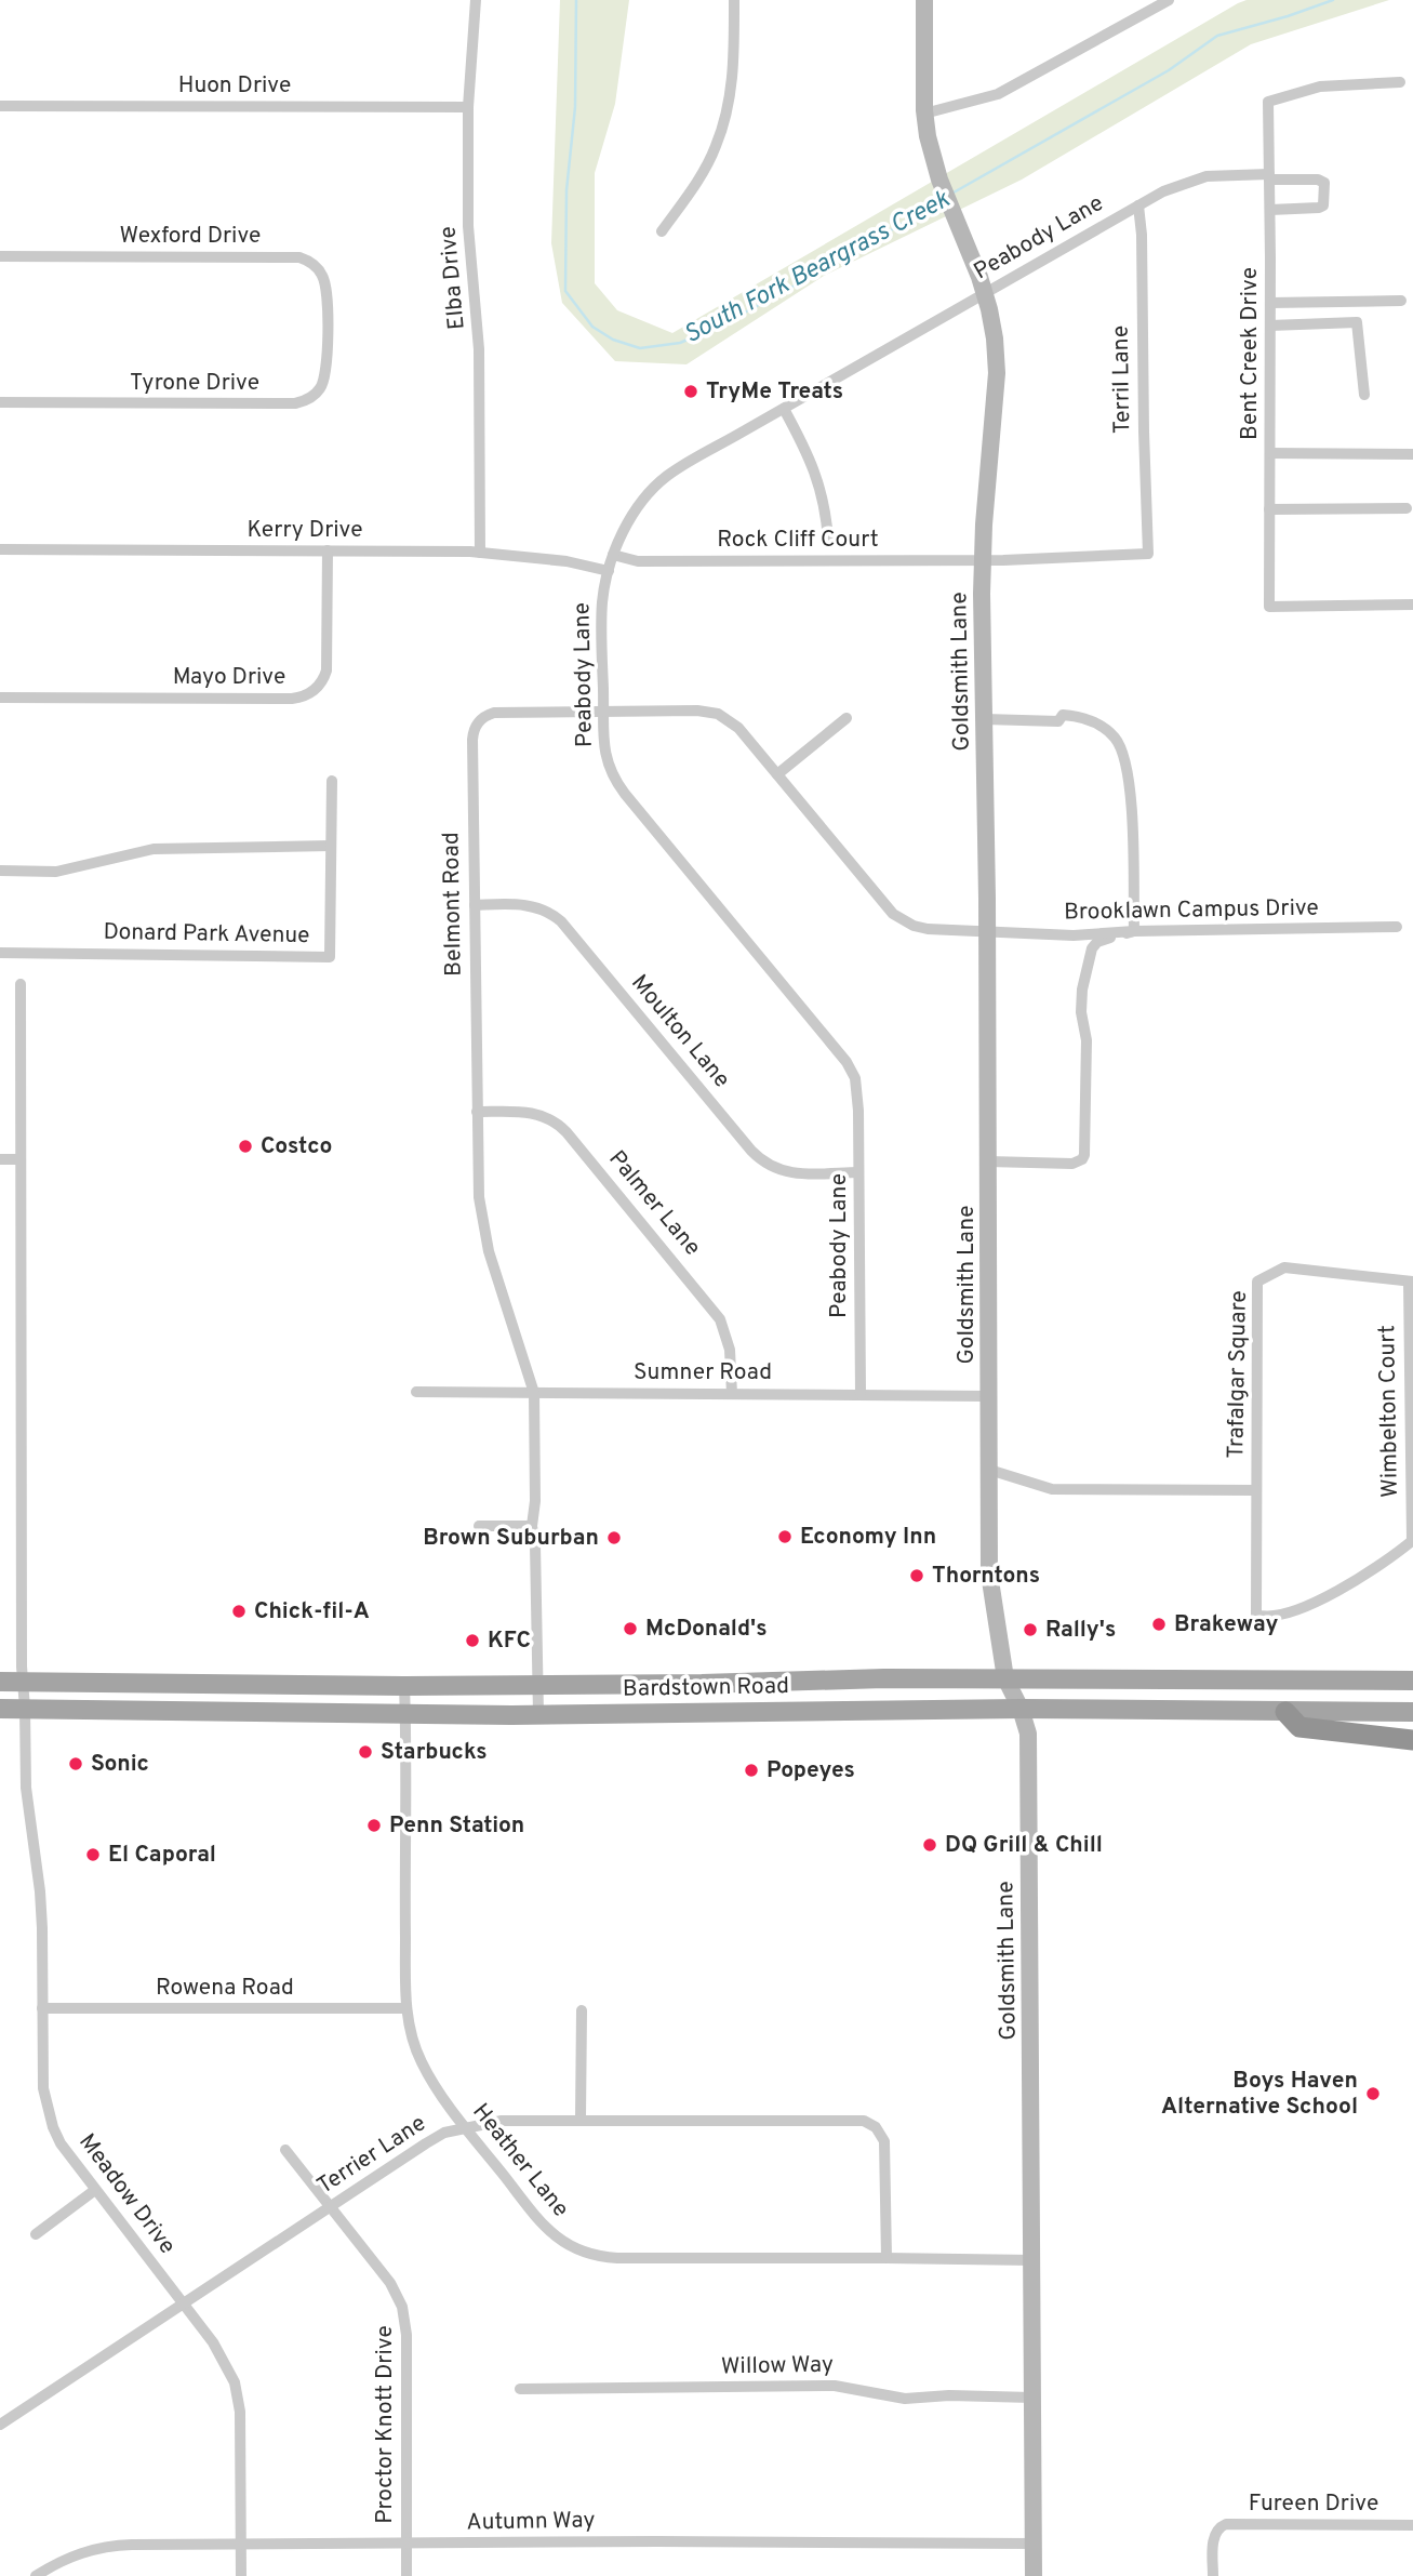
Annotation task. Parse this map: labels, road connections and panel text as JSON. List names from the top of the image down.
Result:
{
  "streets": {
    "main road": ["Bardstown Road"],
    "street": [
      "Huon Drive",
      "Wexford Drive",
      "Peabody Lane",
      "Elba Drive",
      "Bent Creek Drive",
      "Terril Lane",
      "Tyrone Drive",
      "Kerry Drive",
      "Rock Cliff Court",
      "Goldsmith Lane",
      "Mayo Drive",
      "Belmont Road",
      "Brooklawn Campus Drive",
      "Donard Park Avenue",
      "Moulton Lane",
      "Palmer Lane",
      "Sumner Road",
      "Trafalgar Square",
      "Wimbelton Court",
      "Rowena Road",
      "Terrier Lane",
      "Heather Lane",
      "Meadow Drive",
      "Willow Way",
      "Proctor Knott Drive",
      "Fureen Drive",
      "Autumn Way"
    ]
  },
  "crossings": [
    ["Huon Drive", "Elba Drive"],
    ["Wexford Drive", "Tyrone Drive"],
    ["Peabody Lane", "Bent Creek Drive"],
    ["Peabody Lane", "Terril Lane"],
    ["Peabody Lane", "Kerry Drive"],
    ["Peabody Lane", "Rock Cliff Court"],
    ["Peabody Lane", "Goldsmith Lane"],
    ["Peabody Lane", "Belmont Road"],
    ["Peabody Lane", "Moulton Lane"],
    ["Peabody Lane", "Sumner Road"],
    ["Elba Drive", "Kerry Drive"],
    ["Terril Lane", "Rock Cliff Court"],
    ["Kerry Drive", "Mayo Drive"],
    ["Rock Cliff Court", "Goldsmith Lane"],
    ["Goldsmith Lane", "Belmont Road"],
    ["Goldsmith Lane", "Brooklawn Campus Drive"],
    ["Goldsmith Lane", "Sumner Road"],
    ["Goldsmith Lane", "Trafalgar Square"],
    ["Goldsmith Lane", "Bardstown Road"],
    ["Goldsmith Lane", "Heather Lane"],
    ["Goldsmith Lane", "Willow Way"],
    ["Goldsmith Lane", "Autumn Way"],
    ["Belmont Road", "Brooklawn Campus Drive"],
    ["Belmont Road", "Moulton Lane"],
    ["Belmont Road", "Palmer Lane"],
    ["Belmont Road", "Sumner Road"],
    ["Belmont Road", "Bardstown Road"],
    ["Palmer Lane", "Sumner Road"],
    ["Trafalgar Square", "Wimbelton Court"],
    ["Bardstown Road", "Heather Lane"],
    ["Bardstown Road", "Meadow Drive"],
    ["Rowena Road", "Heather Lane"],
    ["Rowena Road", "Meadow Drive"],
    ["Terrier Lane", "Heather Lane"],
    ["Terrier Lane", "Meadow Drive"],
    ["Terrier Lane", "Proctor Knott Drive"],
    ["Meadow Drive", "Autumn Way"],
    ["Proctor Knott Drive", "Autumn Way"]
  ],
  "water": ["South Fork Beargrass Creek"],
  "places": [
    "TryMe Treats",
    "Costco",
    "Economy Inn",
    "Brown Suburban",
    "Thorntons",
    "Chick-fil-A",
    "Brakeway",
    "McDonald's",
    "Rally's",
    "KFC",
    "Starbucks",
    "Sonic",
    "Popeyes",
    "Penn Station",
    "DQ Grill & Chill",
    "El Caporal",
    "Boys Haven Alternative School"
  ]
}
